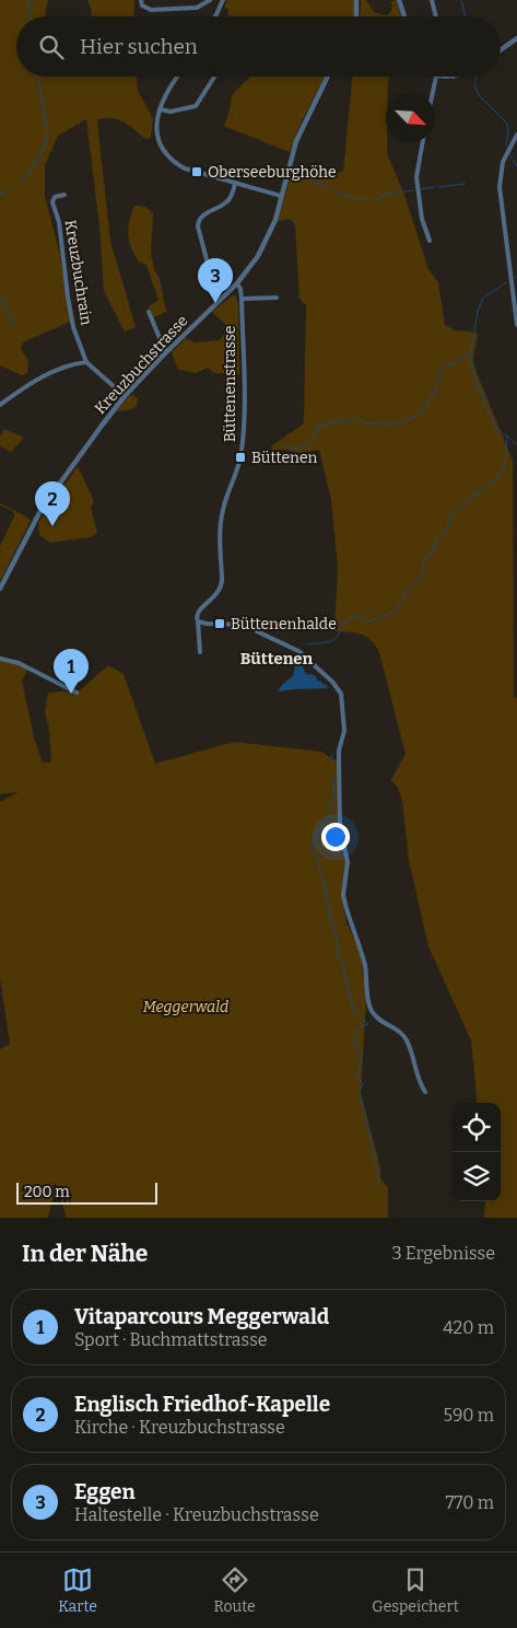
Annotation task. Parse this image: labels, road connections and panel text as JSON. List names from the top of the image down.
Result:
{
  "streets": {
    "street": ["Kreuzbuchrain", "Kreuzbuchstrasse", "Büttenenstrasse"]
  },
  "crossings": [
    ["Kreuzbuchstrasse", "Büttenenstrasse"]
  ],
  "districts": ["Büttenen"],
  "parks": ["Meggerwald"],
  "places": {
    "transit": ["Oberseeburghöhe", "Büttenen", "Büttenenhalde"]
  },
  "scale_bar": "200 m",
  "north": "bottom right",
  "page": {
    "search": "Hier suchen",
    "pins": ["3", "2", "1"],
    "scale": "200 m",
    "heading": ["In der Nähe", "3 Ergebnisse"],
    "list": [
      {
        "mark": "1",
        "name": "Vitaparcours Meggerwald",
        "note": "Sport · Buchmattstrasse",
        "value": "420 m"
      },
      {
        "mark": "2",
        "name": "Englisch Friedhof-Kapelle",
        "note": "Kirche · Kreuzbuchstrasse",
        "value": "590 m"
      },
      {
        "mark": "3",
        "name": "Eggen",
        "note": "Haltestelle · Kreuzbuchstrasse",
        "value": "770 m"
      }
    ],
    "nav": ["Karte", "Route", "Gespeichert"]
  }
}
